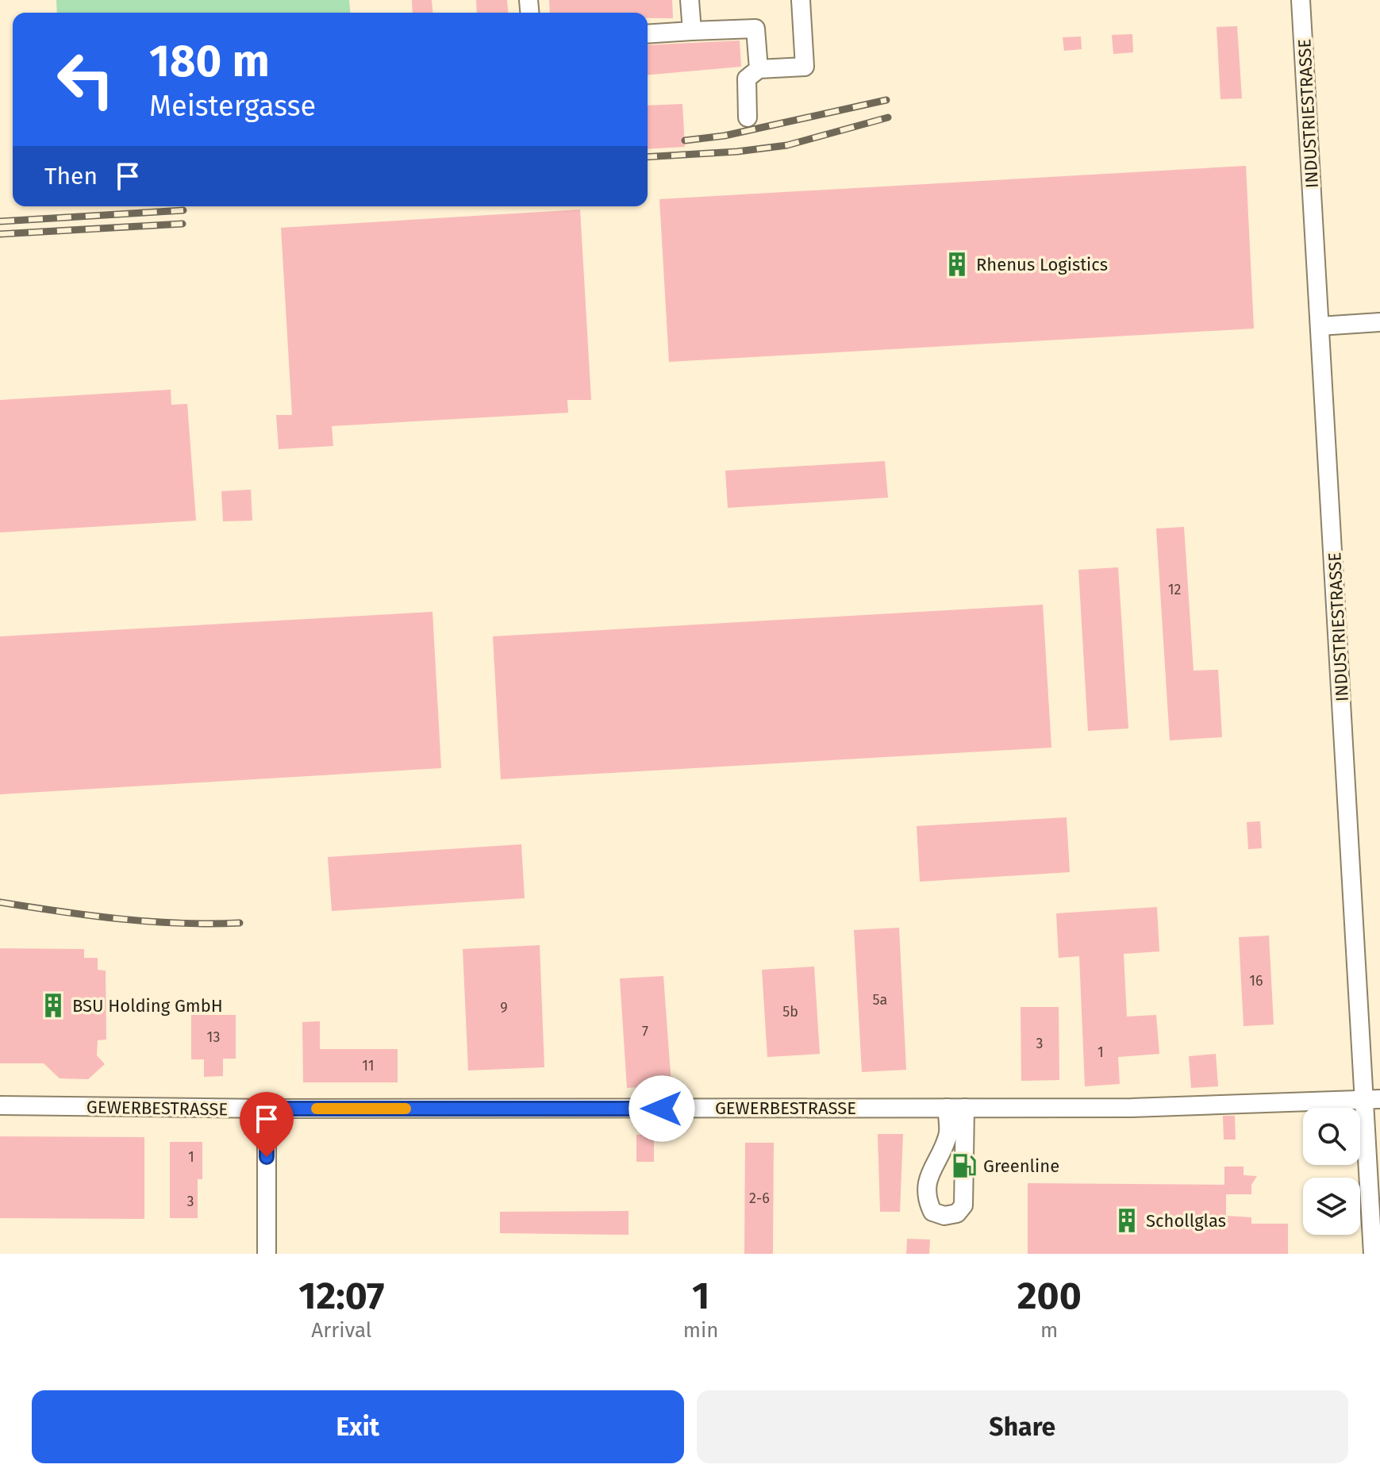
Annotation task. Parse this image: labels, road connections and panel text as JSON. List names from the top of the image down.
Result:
{
  "streets": {
    "street": ["INDUSTRIESTRASSE", "GEWERBESTRASSE"]
  },
  "crossings": [
    ["INDUSTRIESTRASSE", "GEWERBESTRASSE"]
  ],
  "places": {
    "building": ["Rhenus Logistics", "BSU Holding GmbH", "Schollglas"],
    "fuel station": ["Greenline"]
  },
  "house_numbers": [
    "12",
    "16",
    "5a",
    "9",
    "5b",
    "7",
    "13",
    "3",
    "1",
    "11",
    "1",
    "2-6",
    "3"
  ],
  "page": {
    "turn": ["180 m", "Meistergasse"],
    "then": "Then",
    "eta": [
      "12:07",
      "Arrival",
      "1",
      "min",
      "200",
      "m"
    ],
    "buttons": ["Exit", "Share"]
  }
}
